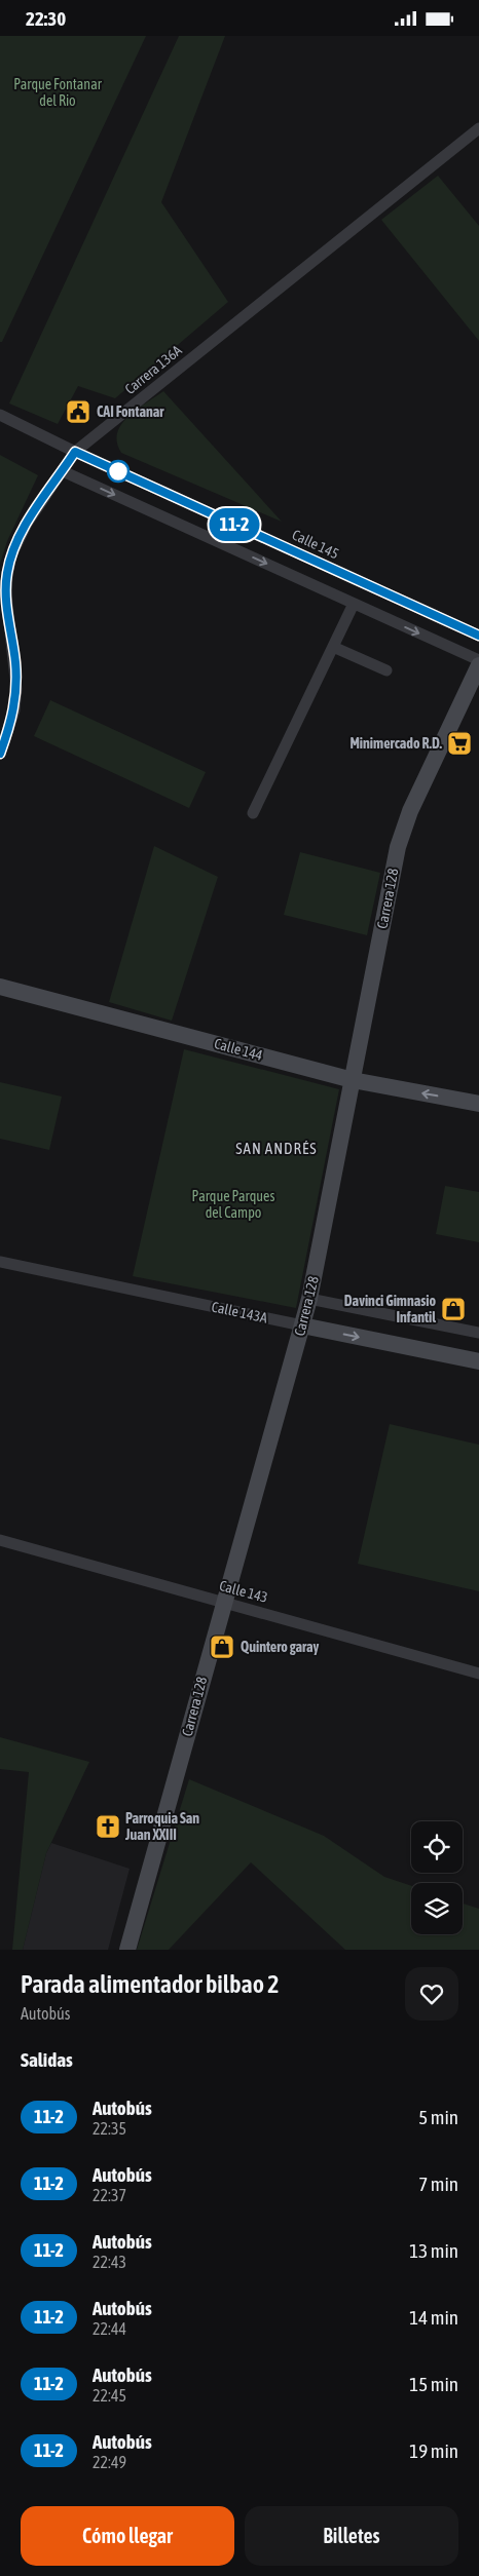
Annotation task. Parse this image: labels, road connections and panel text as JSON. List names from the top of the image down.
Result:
{
  "streets": {
    "street": [
      "Carrera 136A",
      "Calle 145",
      "Carrera 128",
      "Calle 144",
      "Calle 143A",
      "Calle 143"
    ]
  },
  "crossings": [
    ["Carrera 136A", "Calle 145"],
    ["Carrera 128", "Calle 144"],
    ["Carrera 128", "Calle 143A"],
    ["Carrera 128", "Calle 143"]
  ],
  "districts": ["SAN ANDRÉS"],
  "parks": ["Parque Fontanar del Rio", "Parque Parques del Campo"],
  "places": {
    "public building": ["CAI Fontanar"],
    "supermarket": ["Minimercado R.D."],
    "shop": ["Davinci Gimnasio Infantil", "Quintero garay"],
    "church": ["Parroquia San Juan XXIII"]
  },
  "lines": ["bus line 11-2"],
  "page": {
    "status": "22:30",
    "on_map": "11-2",
    "heading": [
      ["Parada alimentador bilbao 2", "Autobús"],
      "Salidas"
    ],
    "list": [
      {
        "mark": "11-2",
        "name": "Autobús",
        "note": "22:35",
        "value": "5 min"
      },
      {
        "mark": "11-2",
        "name": "Autobús",
        "note": "22:37",
        "value": "7 min"
      },
      {
        "mark": "11-2",
        "name": "Autobús",
        "note": "22:43",
        "value": "13 min"
      },
      {
        "mark": "11-2",
        "name": "Autobús",
        "note": "22:44",
        "value": "14 min"
      },
      {
        "mark": "11-2",
        "name": "Autobús",
        "note": "22:45",
        "value": "15 min"
      },
      {
        "mark": "11-2",
        "name": "Autobús",
        "note": "22:49",
        "value": "19 min"
      }
    ],
    "buttons": ["Cómo llegar", "Billetes"]
  }
}
